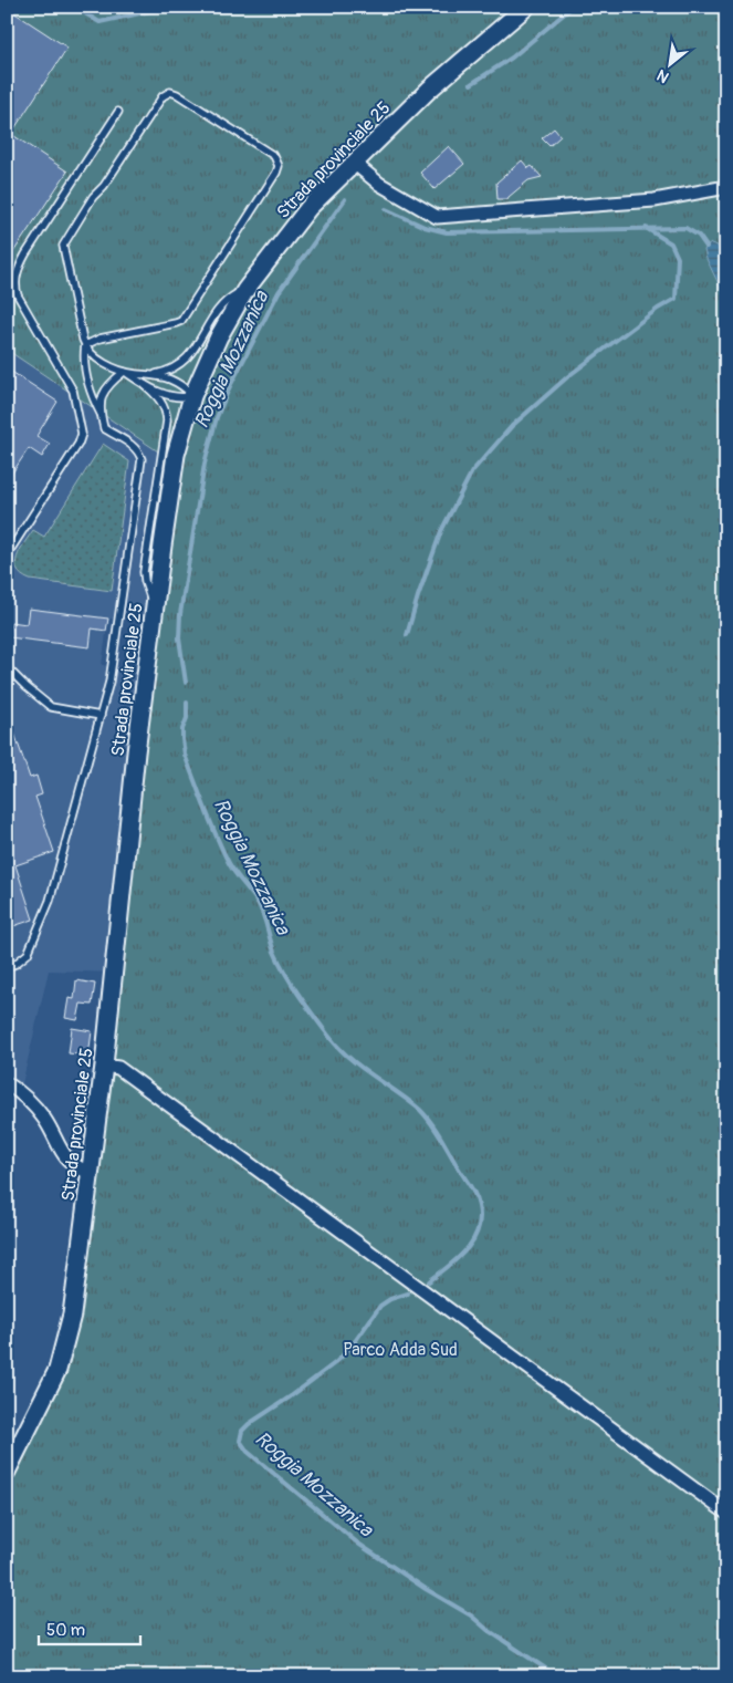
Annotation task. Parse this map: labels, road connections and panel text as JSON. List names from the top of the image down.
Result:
{
  "streets": {
    "street": ["Strada provinciale 25"]
  },
  "water": ["Roggia Mozzanica"],
  "parks": ["Parco Adda Sud"],
  "scale_bar": "50 m",
  "north": "bottom left"
}
